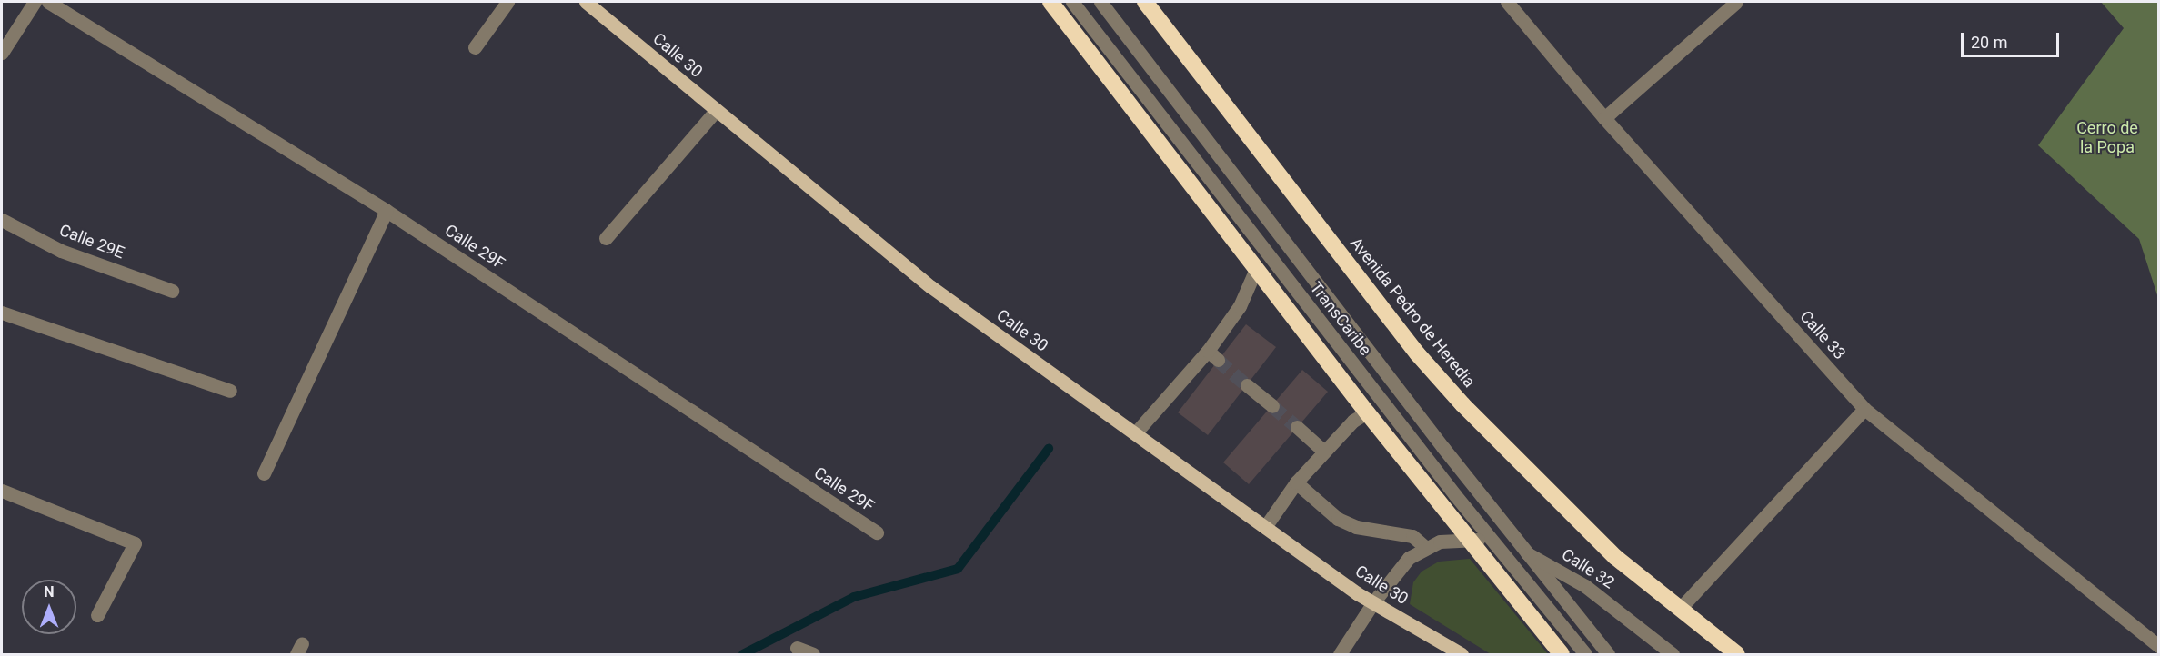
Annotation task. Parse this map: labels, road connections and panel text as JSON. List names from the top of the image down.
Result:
{
  "streets": {
    "highway": ["Avenida Pedro de Heredia"],
    "main road": ["Calle 30"],
    "street": [
      "Calle 29E",
      "Calle 29F",
      "TransCaribe",
      "Calle 33",
      "Calle 32"
    ]
  },
  "crossings": [
    ["Calle 30", "Calle 32"],
    ["TransCaribe", "Calle 32"]
  ],
  "parks": ["Cerro de la Popa"],
  "scale_bar": "20 m",
  "north": "top"
}
